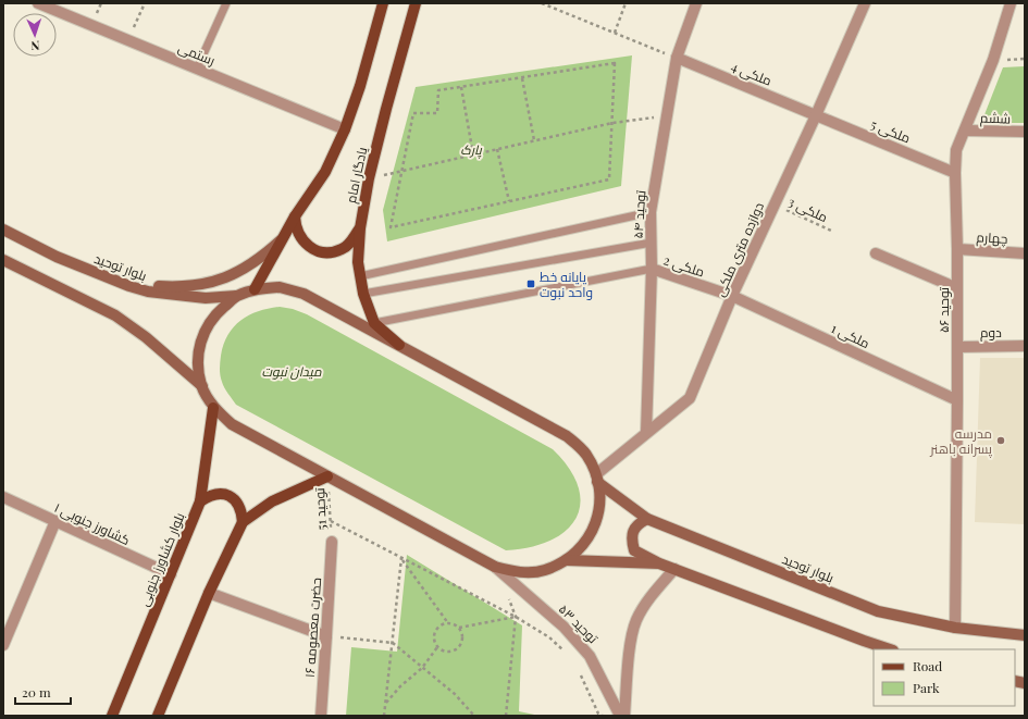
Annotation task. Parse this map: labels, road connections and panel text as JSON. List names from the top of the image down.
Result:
{
  "streets": {
    "main road": ["یادگار امام", "بلوار توحید", "بلوار کشاورز جنوبی"],
    "street": [
      "رستمی",
      "ملکی 4",
      "ششم",
      "ملکی 5",
      "توحید ۵۴",
      "چهارم",
      "دوازده متری ملکی",
      "ملکی 2",
      "توحید ۵۶",
      "دوم",
      "ملکی 1",
      "کشاورز جنوبی ۱",
      "توحید ۵۳",
      "حضرت معصومه ۱۶"
    ],
    "path": ["ملکی 3", "توحید 51"]
  },
  "crossings": [
    ["رستمی", "یادگار امام"],
    ["ملکی 4", "ملکی 5"],
    ["ملکی 4", "توحید ۵۴"],
    ["ملکی 4", "دوازده متری ملکی"],
    ["ششم", "توحید ۵۶"],
    ["ملکی 5", "دوازده متری ملکی"],
    ["ملکی 5", "توحید ۵۶"],
    ["ملکی 3", "دوازده متری ملکی"],
    ["توحید ۵۴", "دوازده متری ملکی"],
    ["توحید ۵۴", "ملکی 2"],
    ["چهارم", "توحید ۵۶"],
    ["دوازده متری ملکی", "ملکی 2"],
    ["دوازده متری ملکی", "بلوار توحید"],
    ["دوازده متری ملکی", "ملکی 1"],
    ["ملکی 2", "ملکی 1"],
    ["بلوار توحید", "توحید ۵۶"],
    ["توحید ۵۶", "دوم"],
    ["توحید ۵۶", "ملکی 1"],
    ["توحید 51", "حضرت معصومه ۱۶"],
    ["کشاورز جنوبی ۱", "بلوار کشاورز جنوبی"]
  ],
  "parks": ["پارک", "میدان نبوت"],
  "places": {
    "transit": ["پایانه خط واحد نبوت"],
    "other": ["مدرسه پسرانه باهنر"]
  },
  "legend": ["Road", "Park"],
  "scale_bar": "20 m",
  "north": "bottom"
}
